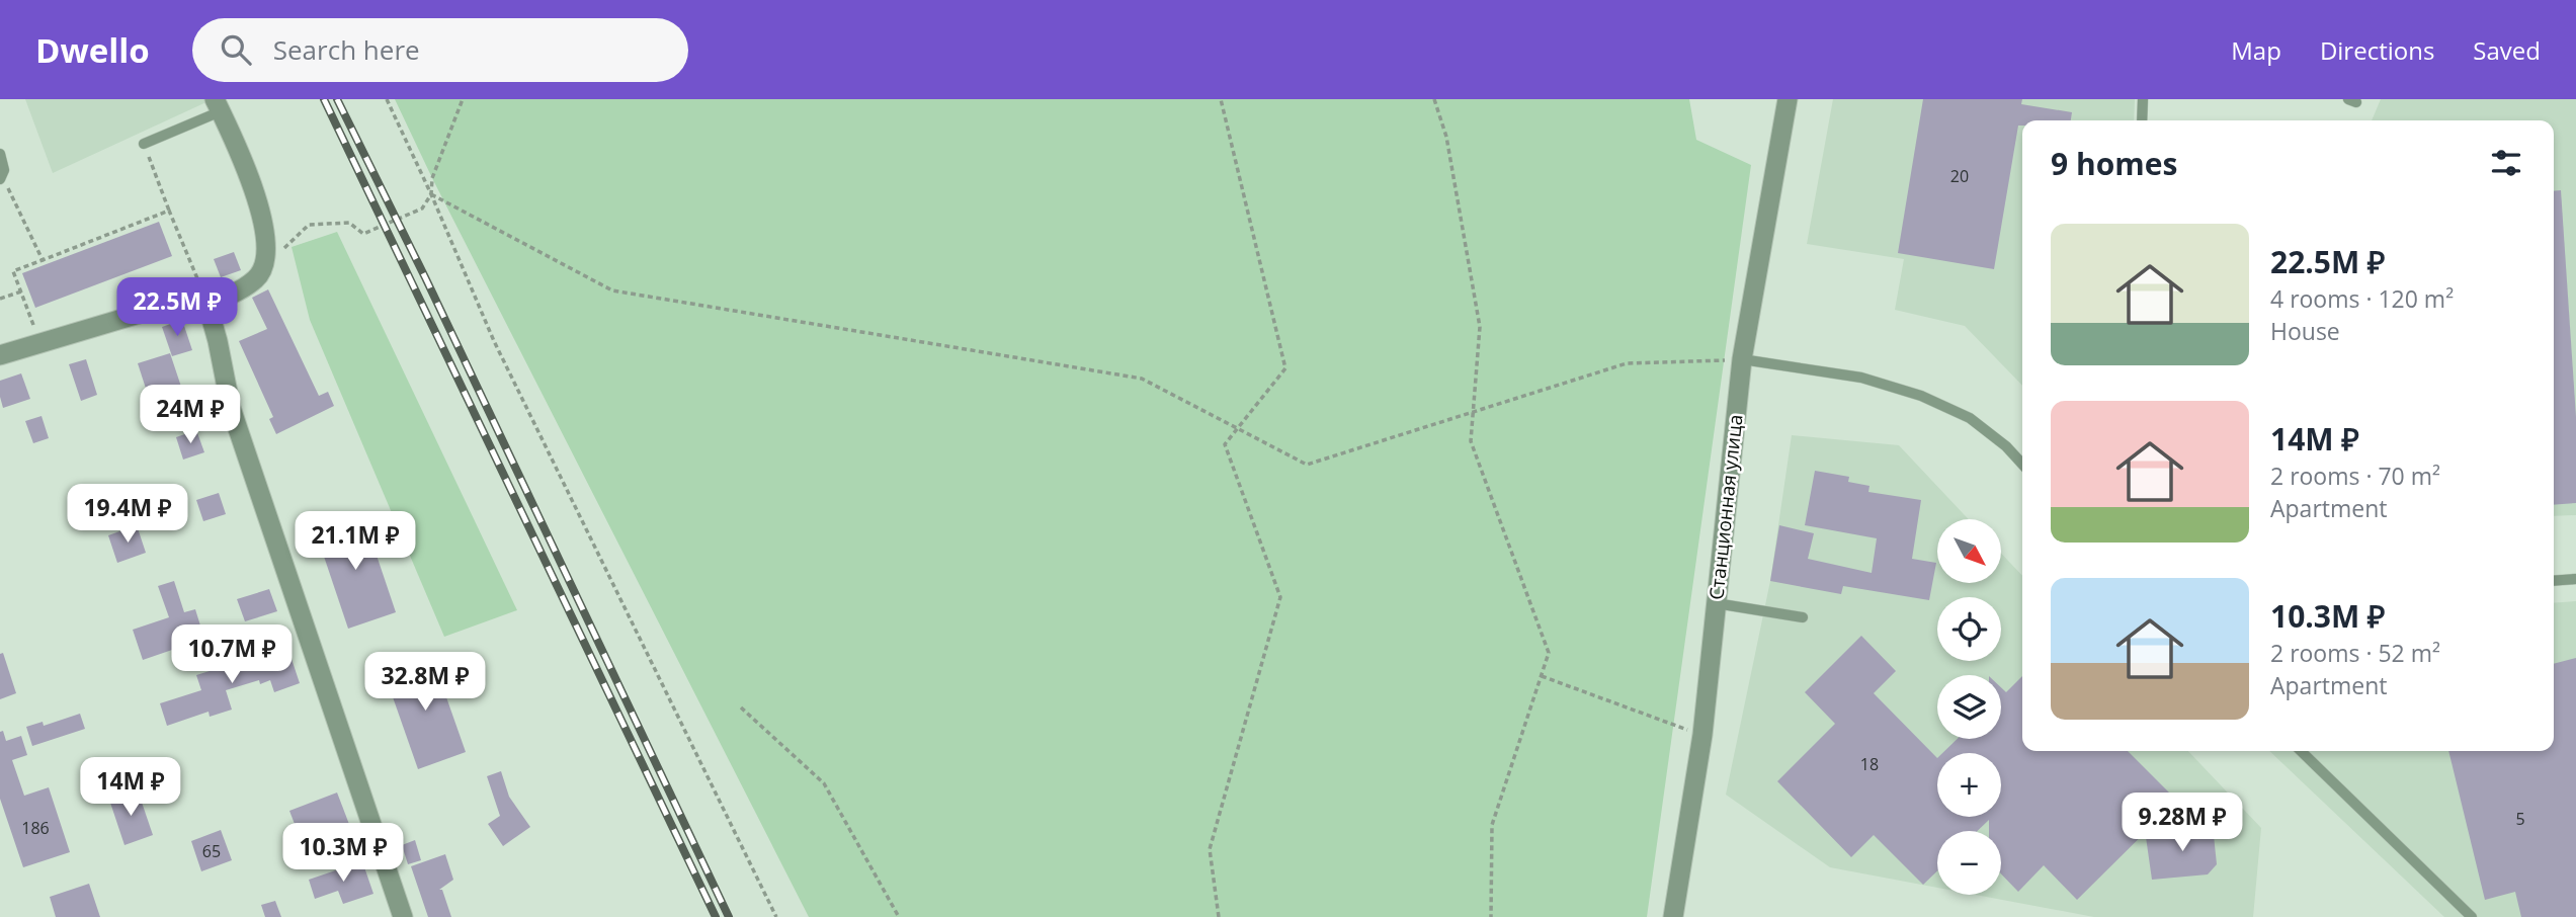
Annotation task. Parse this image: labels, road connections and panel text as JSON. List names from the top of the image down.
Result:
{
  "streets": {
    "street": ["Станционная улица"]
  },
  "house_numbers": [
    "20",
    "18",
    "5",
    "186",
    "65"
  ],
  "north": "bottom right",
  "page": {
    "header": "Dwello",
    "search": "Search here",
    "nav": ["Map", "Directions", "Saved"],
    "heading": "9 homes",
    "list": [
      {
        "name": "22.5M ₽",
        "note": "4 rooms · 120 m² · House"
      },
      {
        "name": "14M ₽",
        "note": "2 rooms · 70 m² · Apartment"
      },
      {
        "name": "10.3M ₽",
        "note": "2 rooms · 52 m² · Apartment"
      }
    ],
    "price": [
      "22.5M ₽",
      "24M ₽",
      "19.4M ₽",
      "21.1M ₽",
      "10.7M ₽",
      "32.8M ₽",
      "14M ₽",
      "9.28M ₽",
      "10.3M ₽"
    ],
    "map_buttons": ["+", "−"]
  }
}
